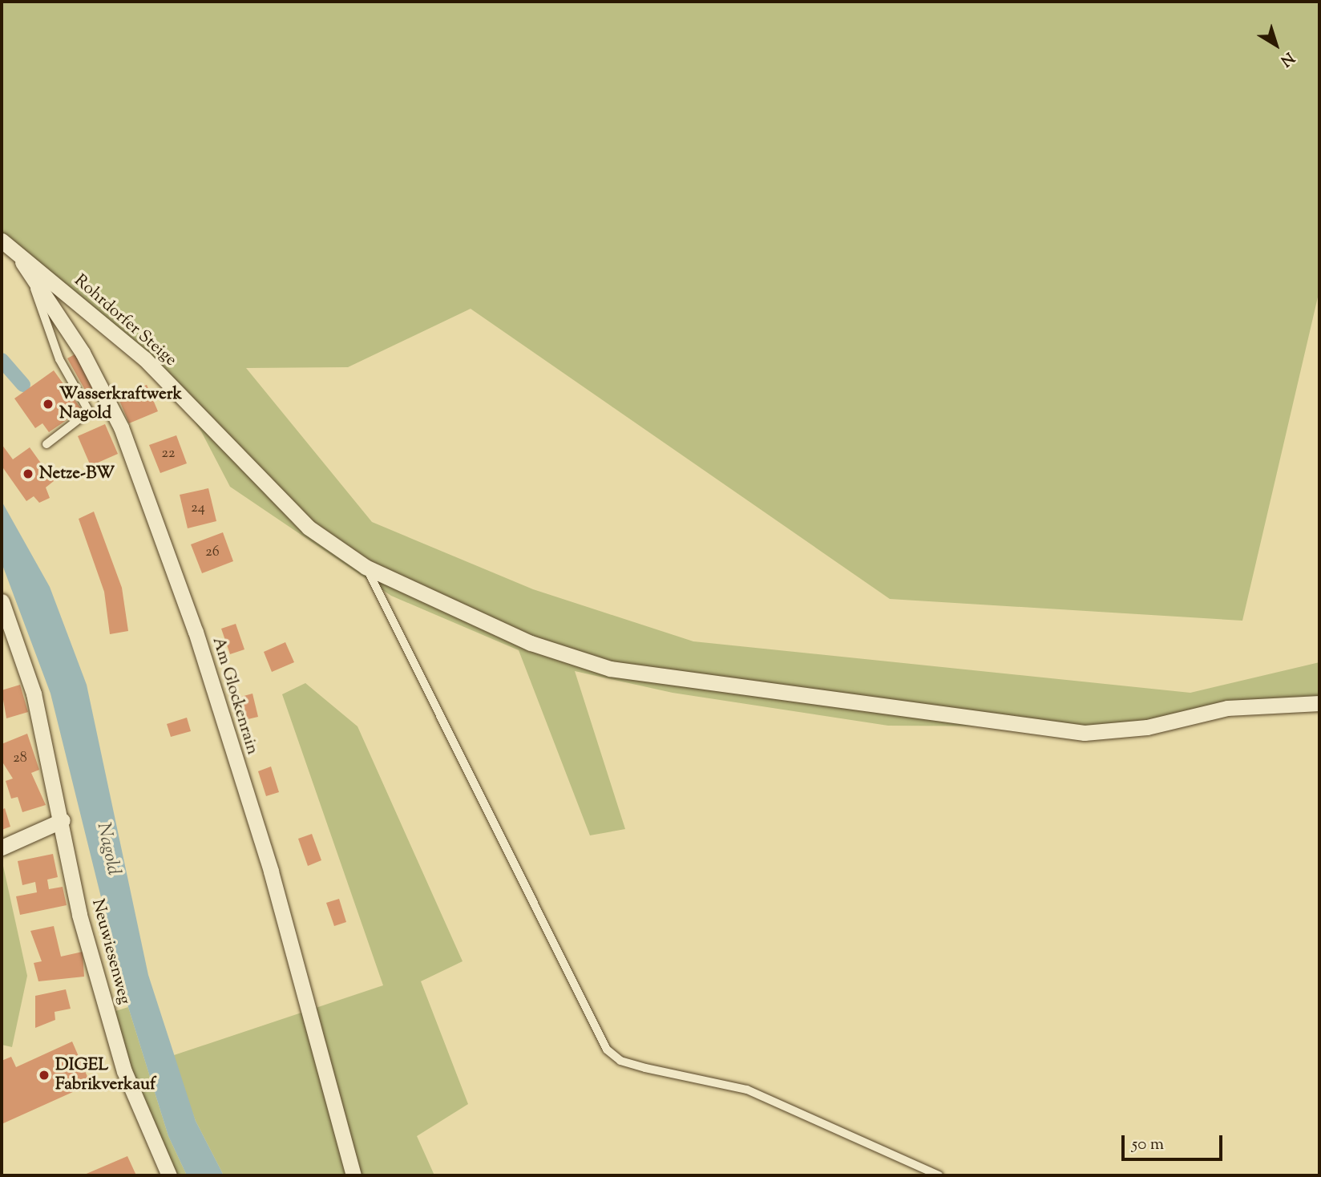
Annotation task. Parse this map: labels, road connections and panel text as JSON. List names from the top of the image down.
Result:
{
  "streets": {
    "street": ["Rohrdorfer Steige", "Am Glockenrain", "Neuwiesenweg"]
  },
  "crossings": [
    ["Rohrdorfer Steige", "Am Glockenrain"]
  ],
  "water": ["Nagold"],
  "places": ["Wasserkraftwerk Nagold", "Netze-BW", "DIGEL Fabrikverkauf"],
  "house_numbers": [
    "22",
    "24",
    "26",
    "28"
  ],
  "scale_bar": "50 m",
  "north": "bottom right"
}
